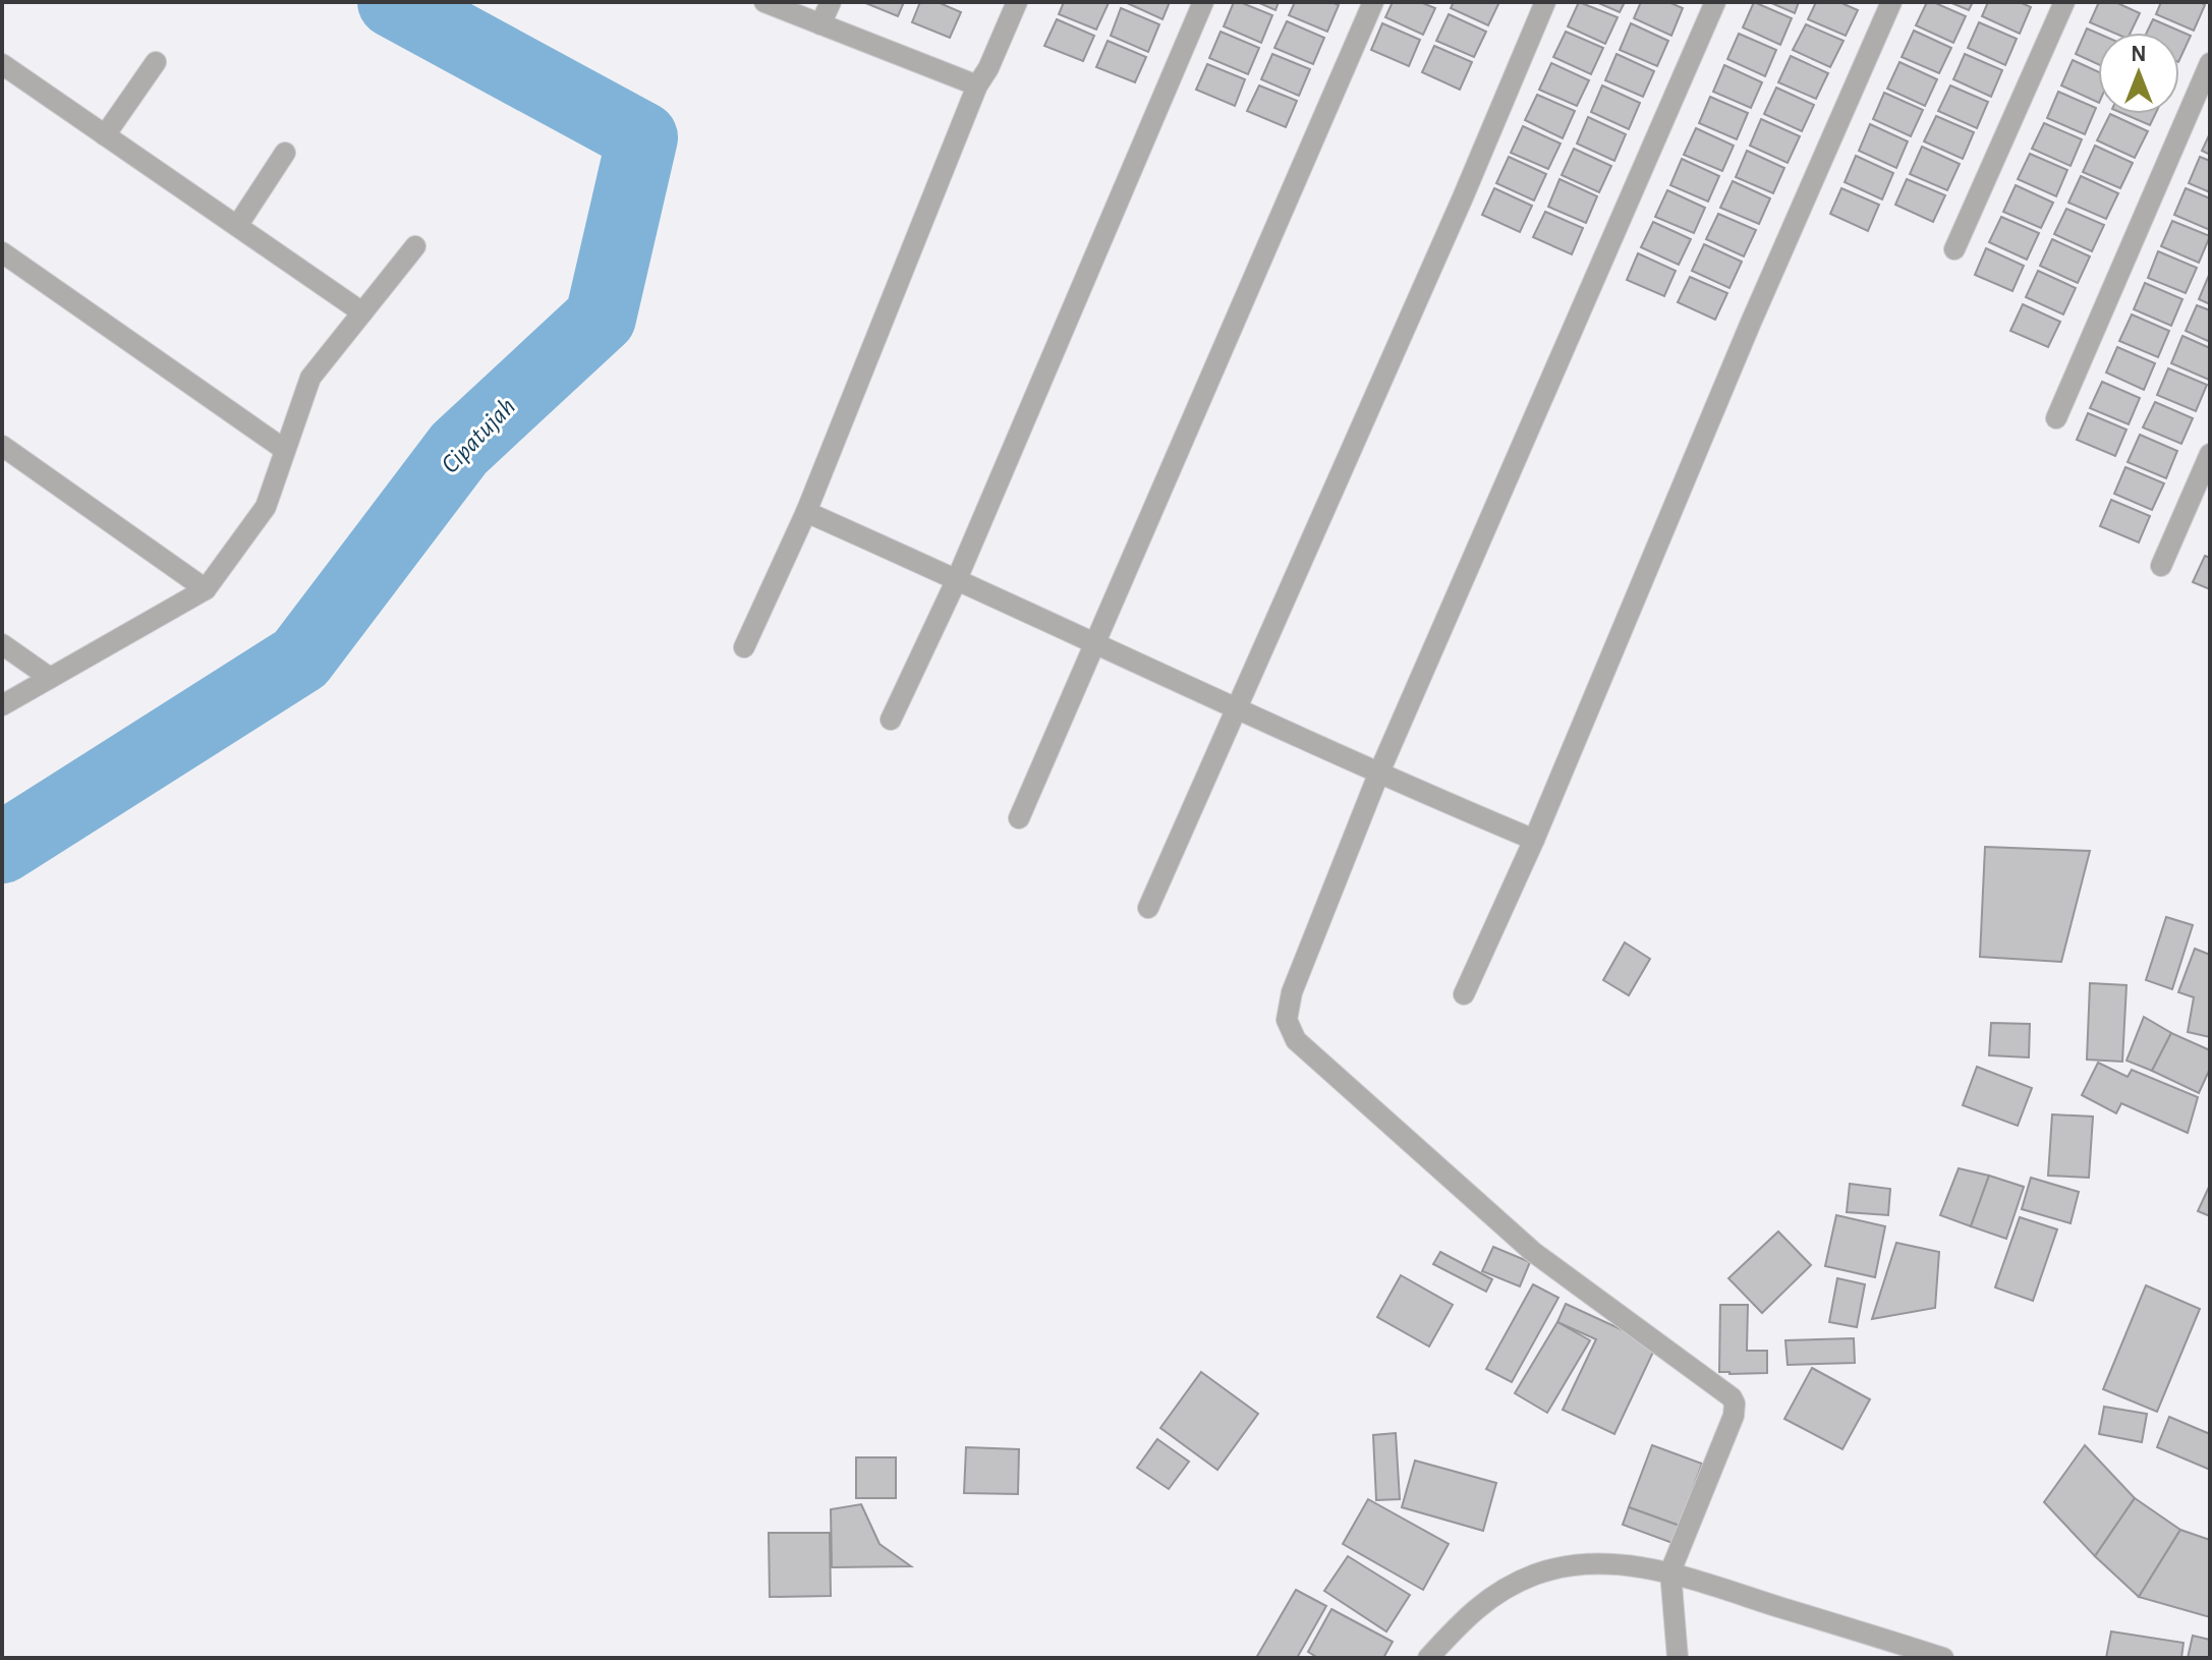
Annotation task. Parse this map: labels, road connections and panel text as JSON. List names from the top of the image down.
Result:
{
  "water": ["Cipatujah"],
  "north": "top"
}
